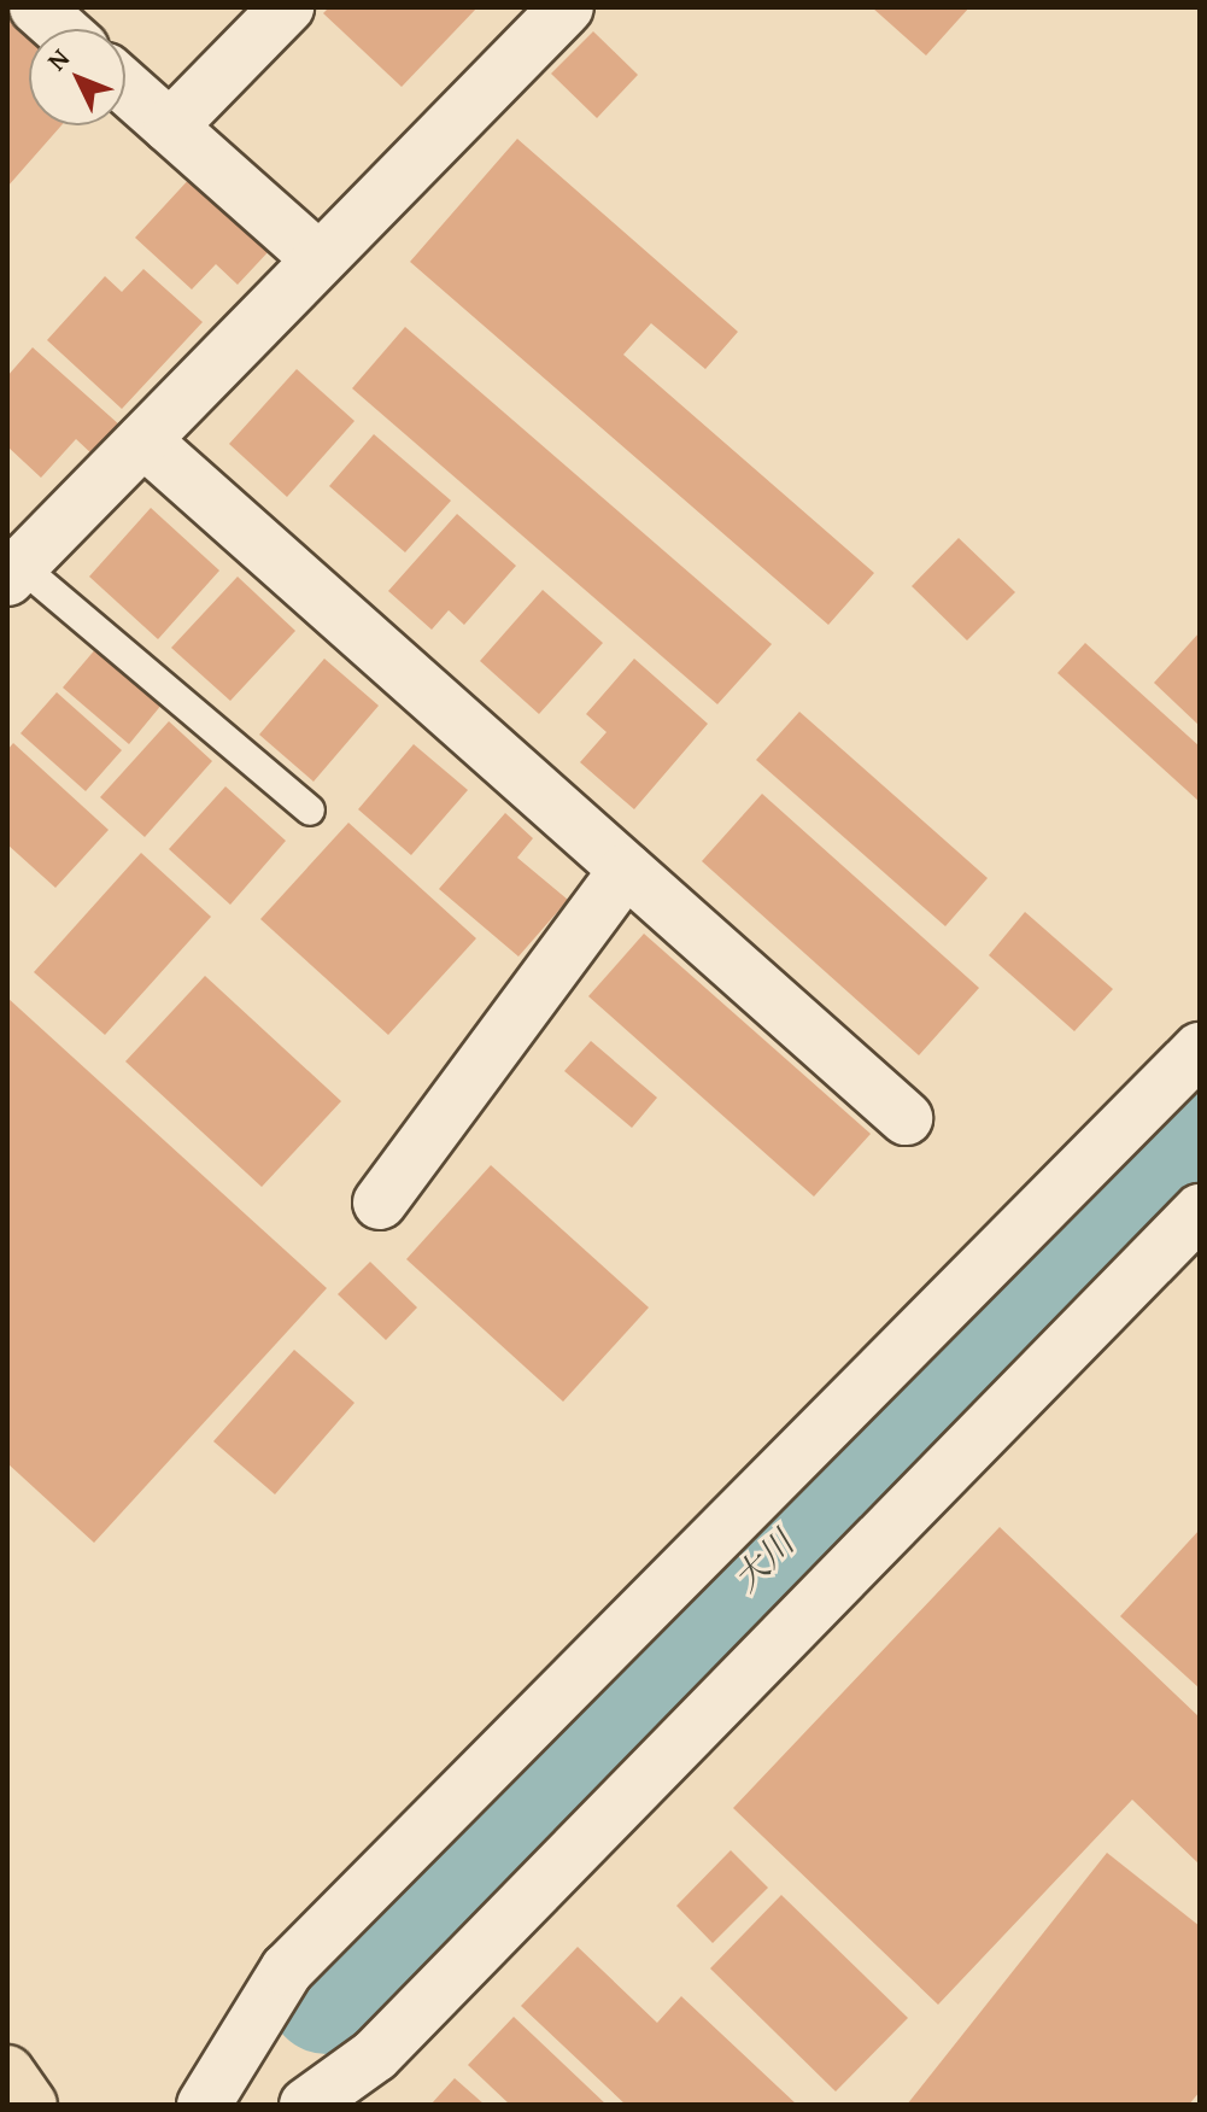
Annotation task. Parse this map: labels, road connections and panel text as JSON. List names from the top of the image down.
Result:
{
  "water": ["大川"],
  "north": "top left"
}
